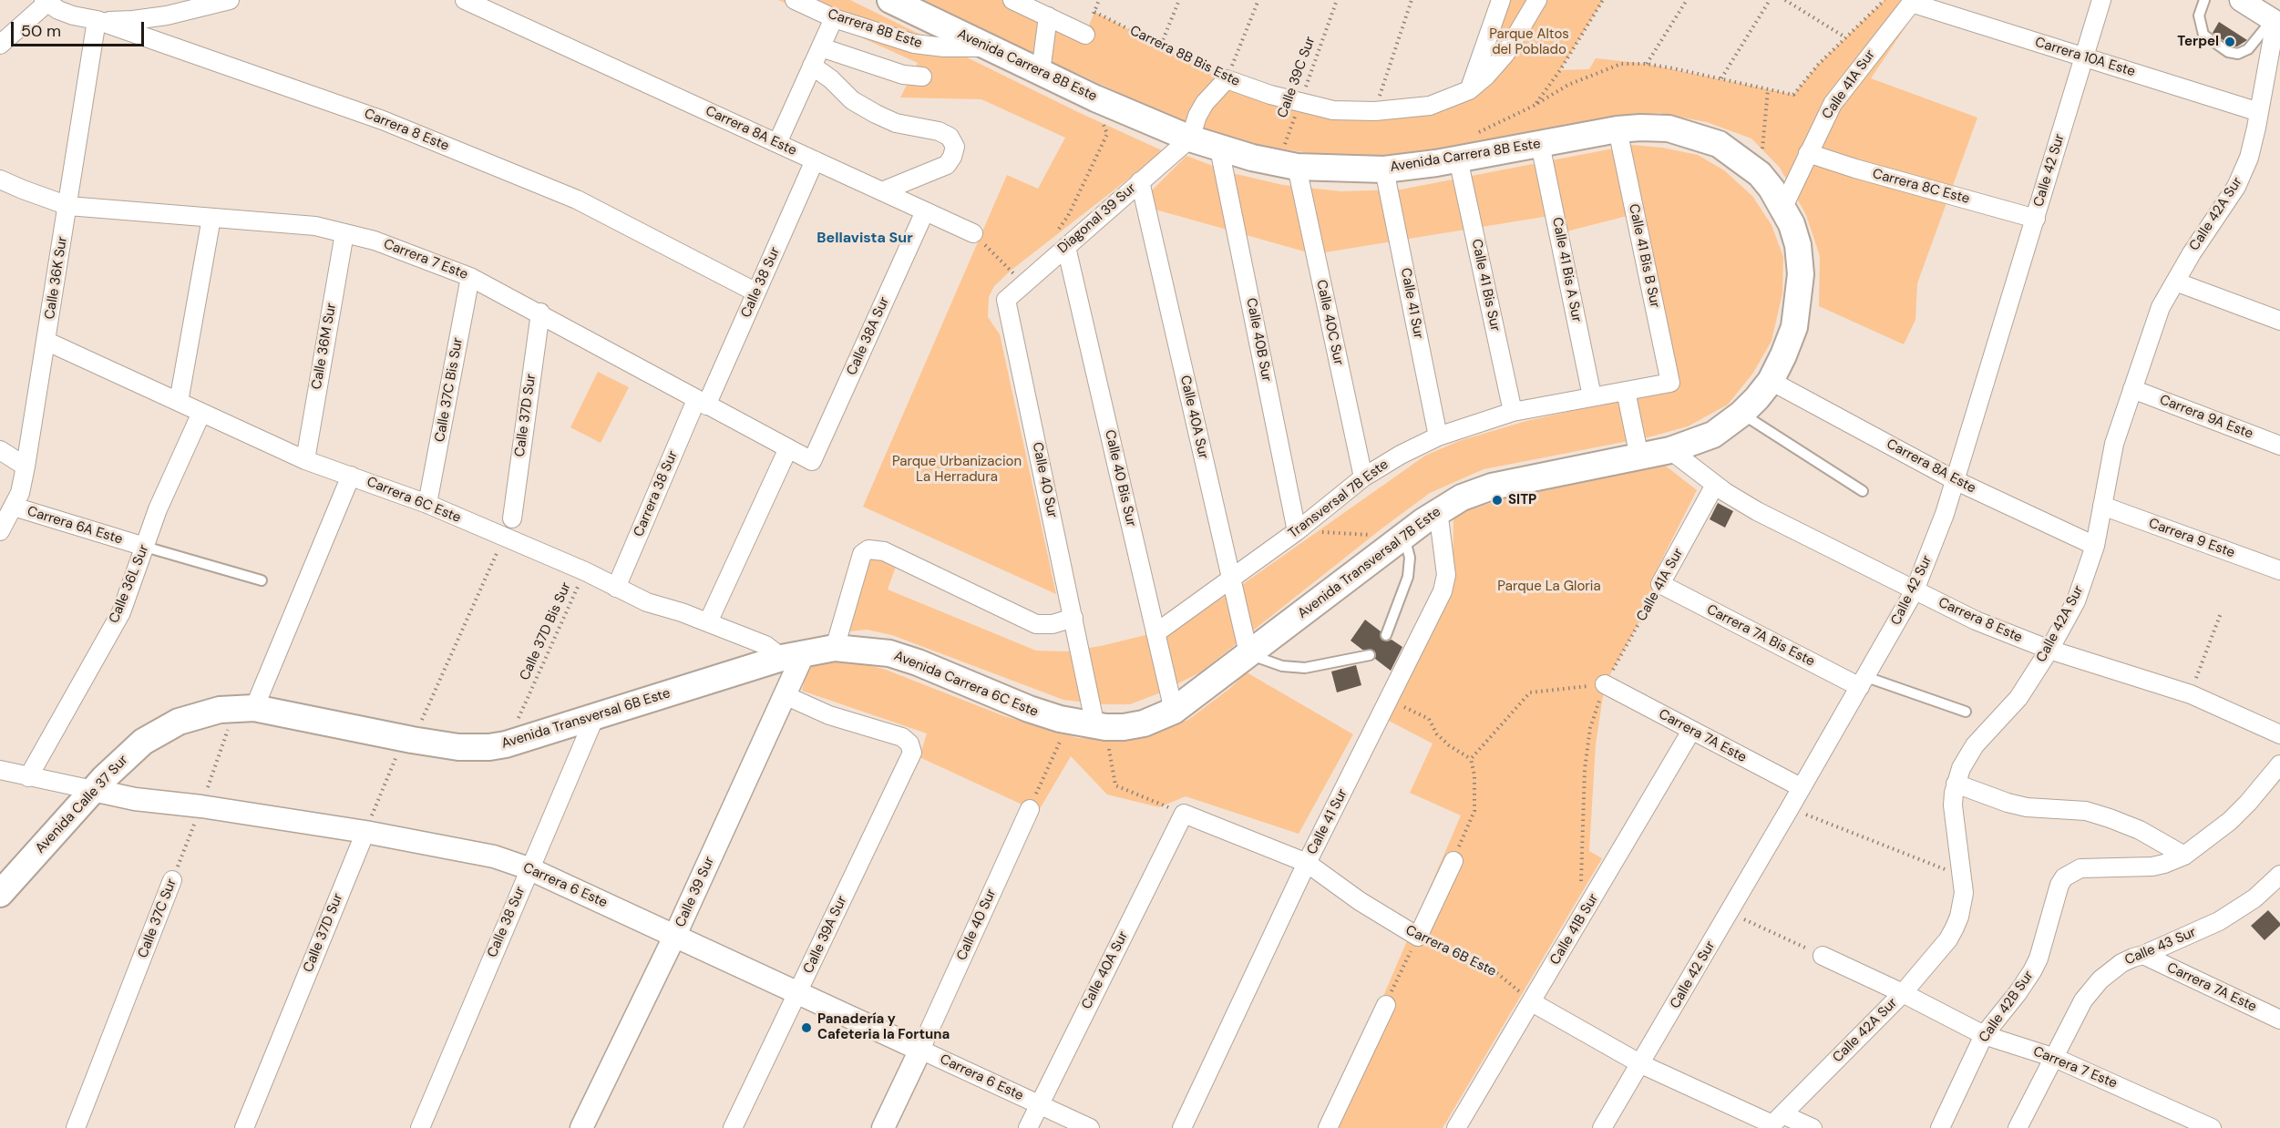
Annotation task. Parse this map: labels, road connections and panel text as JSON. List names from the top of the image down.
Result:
{
  "streets": {
    "main road": [
      "Avenida Carrera 8B Este",
      "Avenida Transversal 7B Este",
      "Avenida Carrera 6C Este",
      "Avenida Transversal 6B Este",
      "Avenida Calle 37 Sur"
    ],
    "street": [
      "Carrera 8B Este",
      "Carrera 8B Bis Este",
      "Carrera 10A Este",
      "Calle 41A Sur",
      "Carrera 8 Este",
      "Carrera 8A Este",
      "Calle 42 Sur",
      "Carrera 8C Este",
      "Calle 42A Sur",
      "Diagonal 39 Sur",
      "Calle 41 Bis B Sur",
      "Carrera 7 Este",
      "Calle 41 Bis A Sur",
      "Calle 36K Sur",
      "Calle 38 Sur",
      "Calle 41 Bis Sur",
      "Calle 41 Sur",
      "Calle 40C Sur",
      "Calle 38A Sur",
      "Calle 40B Sur",
      "Calle 36M Sur",
      "Calle 37C Bis Sur",
      "Calle 37D Sur",
      "Calle 40A Sur",
      "Carrera 9A Este",
      "Calle 40 Bis Sur",
      "Calle 40 Sur",
      "Carrera 38 Sur",
      "Transversal 7B Este",
      "Carrera 6C Este",
      "Carrera 6A Este",
      "Carrera 9 Este",
      "Calle 36L Sur",
      "Carrera 7A Bis Este",
      "Carrera 7A Este",
      "Carrera 6 Este",
      "Calle 39 Sur",
      "Calle 37C Sur",
      "Calle 41B Sur",
      "Calle 39A Sur",
      "Calle 43 Sur",
      "Carrera 6B Este",
      "Calle 42B Sur"
    ],
    "path": ["Calle 39C Sur", "Calle 37D Bis Sur"]
  },
  "crossings": [
    ["Carrera 8B Este", "Avenida Carrera 8B Este"],
    ["Carrera 8B Bis Este", "Calle 39C Sur"],
    ["Carrera 10A Este", "Calle 41A Sur"],
    ["Carrera 10A Este", "Calle 42 Sur"],
    ["Carrera 10A Este", "Calle 42A Sur"],
    ["Avenida Carrera 8B Este", "Calle 39C Sur"],
    ["Avenida Carrera 8B Este", "Calle 41A Sur"],
    ["Avenida Carrera 8B Este", "Carrera 8A Este"],
    ["Avenida Carrera 8B Este", "Diagonal 39 Sur"],
    ["Avenida Carrera 8B Este", "Calle 41 Bis B Sur"],
    ["Avenida Carrera 8B Este", "Calle 41 Bis A Sur"],
    ["Avenida Carrera 8B Este", "Calle 41 Bis Sur"],
    ["Avenida Carrera 8B Este", "Calle 41 Sur"],
    ["Avenida Carrera 8B Este", "Calle 40C Sur"],
    ["Avenida Carrera 8B Este", "Calle 40B Sur"],
    ["Avenida Carrera 8B Este", "Avenida Transversal 7B Este"],
    ["Calle 39C Sur", "Calle 40C Sur"],
    ["Calle 41A Sur", "Carrera 8 Este"],
    ["Calle 41A Sur", "Carrera 8C Este"],
    ["Calle 41A Sur", "Carrera 7A Bis Este"],
    ["Calle 41A Sur", "Carrera 7A Este"],
    ["Calle 41A Sur", "Calle 41B Sur"],
    ["Carrera 8 Este", "Calle 42 Sur"],
    ["Carrera 8 Este", "Calle 42A Sur"],
    ["Carrera 8 Este", "Calle 36K Sur"],
    ["Carrera 8 Este", "Calle 38 Sur"],
    ["Carrera 8 Este", "Avenida Transversal 7B Este"],
    ["Carrera 8A Este", "Calle 42 Sur"],
    ["Carrera 8A Este", "Calle 42A Sur"],
    ["Carrera 8A Este", "Calle 38 Sur"],
    ["Carrera 8A Este", "Calle 38A Sur"],
    ["Carrera 8A Este", "Avenida Transversal 7B Este"],
    ["Calle 42 Sur", "Carrera 8C Este"],
    ["Calle 42 Sur", "Carrera 7A Bis Este"],
    ["Calle 42 Sur", "Carrera 7A Este"],
    ["Calle 42A Sur", "Carrera 7 Este"],
    ["Calle 42A Sur", "Carrera 9A Este"],
    ["Calle 42A Sur", "Carrera 9 Este"],
    ["Diagonal 39 Sur", "Calle 40A Sur"],
    ["Diagonal 39 Sur", "Calle 40 Bis Sur"],
    ["Diagonal 39 Sur", "Calle 40 Sur"],
    ["Calle 41 Bis B Sur", "Transversal 7B Este"],
    ["Carrera 7 Este", "Calle 36K Sur"],
    ["Carrera 7 Este", "Calle 38 Sur"],
    ["Carrera 7 Este", "Calle 38A Sur"],
    ["Carrera 7 Este", "Calle 36M Sur"],
    ["Carrera 7 Este", "Calle 37C Bis Sur"],
    ["Carrera 7 Este", "Calle 37D Sur"],
    ["Carrera 7 Este", "Carrera 38 Sur"],
    ["Carrera 7 Este", "Calle 43 Sur"],
    ["Carrera 7 Este", "Calle 42B Sur"],
    ["Calle 41 Bis A Sur", "Transversal 7B Este"],
    ["Calle 36K Sur", "Carrera 6C Este"],
    ["Calle 36K Sur", "Carrera 6A Este"],
    ["Calle 38 Sur", "Carrera 38 Sur"],
    ["Calle 38 Sur", "Avenida Transversal 6B Este"],
    ["Calle 38 Sur", "Carrera 6 Este"],
    ["Calle 41 Bis Sur", "Transversal 7B Este"],
    ["Calle 41 Sur", "Transversal 7B Este"],
    ["Calle 41 Sur", "Avenida Transversal 7B Este"],
    ["Calle 41 Sur", "Carrera 6B Este"],
    ["Calle 40C Sur", "Transversal 7B Este"],
    ["Calle 40B Sur", "Transversal 7B Este"],
    ["Calle 36M Sur", "Carrera 6C Este"],
    ["Calle 37C Bis Sur", "Carrera 6C Este"],
    ["Calle 37D Sur", "Carrera 6 Este"],
    ["Calle 40A Sur", "Transversal 7B Este"],
    ["Calle 40A Sur", "Avenida Transversal 7B Este"],
    ["Calle 40A Sur", "Carrera 6 Este"],
    ["Calle 40A Sur", "Carrera 6B Este"],
    ["Calle 40 Bis Sur", "Transversal 7B Este"],
    ["Calle 40 Bis Sur", "Avenida Transversal 7B Este"],
    ["Calle 40 Sur", "Avenida Transversal 7B Este"],
    ["Calle 40 Sur", "Avenida Carrera 6C Este"],
    ["Calle 40 Sur", "Carrera 6 Este"],
    ["Carrera 38 Sur", "Carrera 6C Este"],
    ["Carrera 6C Este", "Calle 36L Sur"],
    ["Carrera 6C Este", "Calle 37D Bis Sur"],
    ["Carrera 6C Este", "Avenida Carrera 6C Este"],
    ["Carrera 6C Este", "Avenida Transversal 6B Este"],
    ["Carrera 6C Este", "Calle 39 Sur"],
    ["Carrera 6A Este", "Calle 36L Sur"],
    ["Avenida Transversal 7B Este", "Avenida Carrera 6C Este"],
    ["Calle 36L Sur", "Carrera 6 Este"],
    ["Avenida Carrera 6C Este", "Avenida Transversal 6B Este"],
    ["Avenida Carrera 6C Este", "Calle 39 Sur"],
    ["Avenida Transversal 6B Este", "Avenida Calle 37 Sur"],
    ["Avenida Transversal 6B Este", "Calle 39 Sur"],
    ["Avenida Transversal 6B Este", "Calle 37C Sur"],
    ["Carrera 7A Este", "Calle 41B Sur"],
    ["Carrera 7A Este", "Calle 43 Sur"],
    ["Avenida Calle 37 Sur", "Carrera 6 Este"],
    ["Avenida Calle 37 Sur", "Calle 37C Sur"],
    ["Carrera 6 Este", "Calle 39 Sur"],
    ["Carrera 6 Este", "Calle 37C Sur"],
    ["Carrera 6 Este", "Calle 39A Sur"],
    ["Calle 39 Sur", "Calle 39A Sur"],
    ["Calle 41B Sur", "Carrera 6B Este"]
  ],
  "districts": ["Bellavista Sur"],
  "parks": ["Parque Altos del Poblado", "Parque Urbanizacion La Herradura", "Parque La Gloria"],
  "places": ["Terpel", "SITP", "Panadería y Cafeteria la Fortuna"],
  "scale_bar": "50 m"
}
